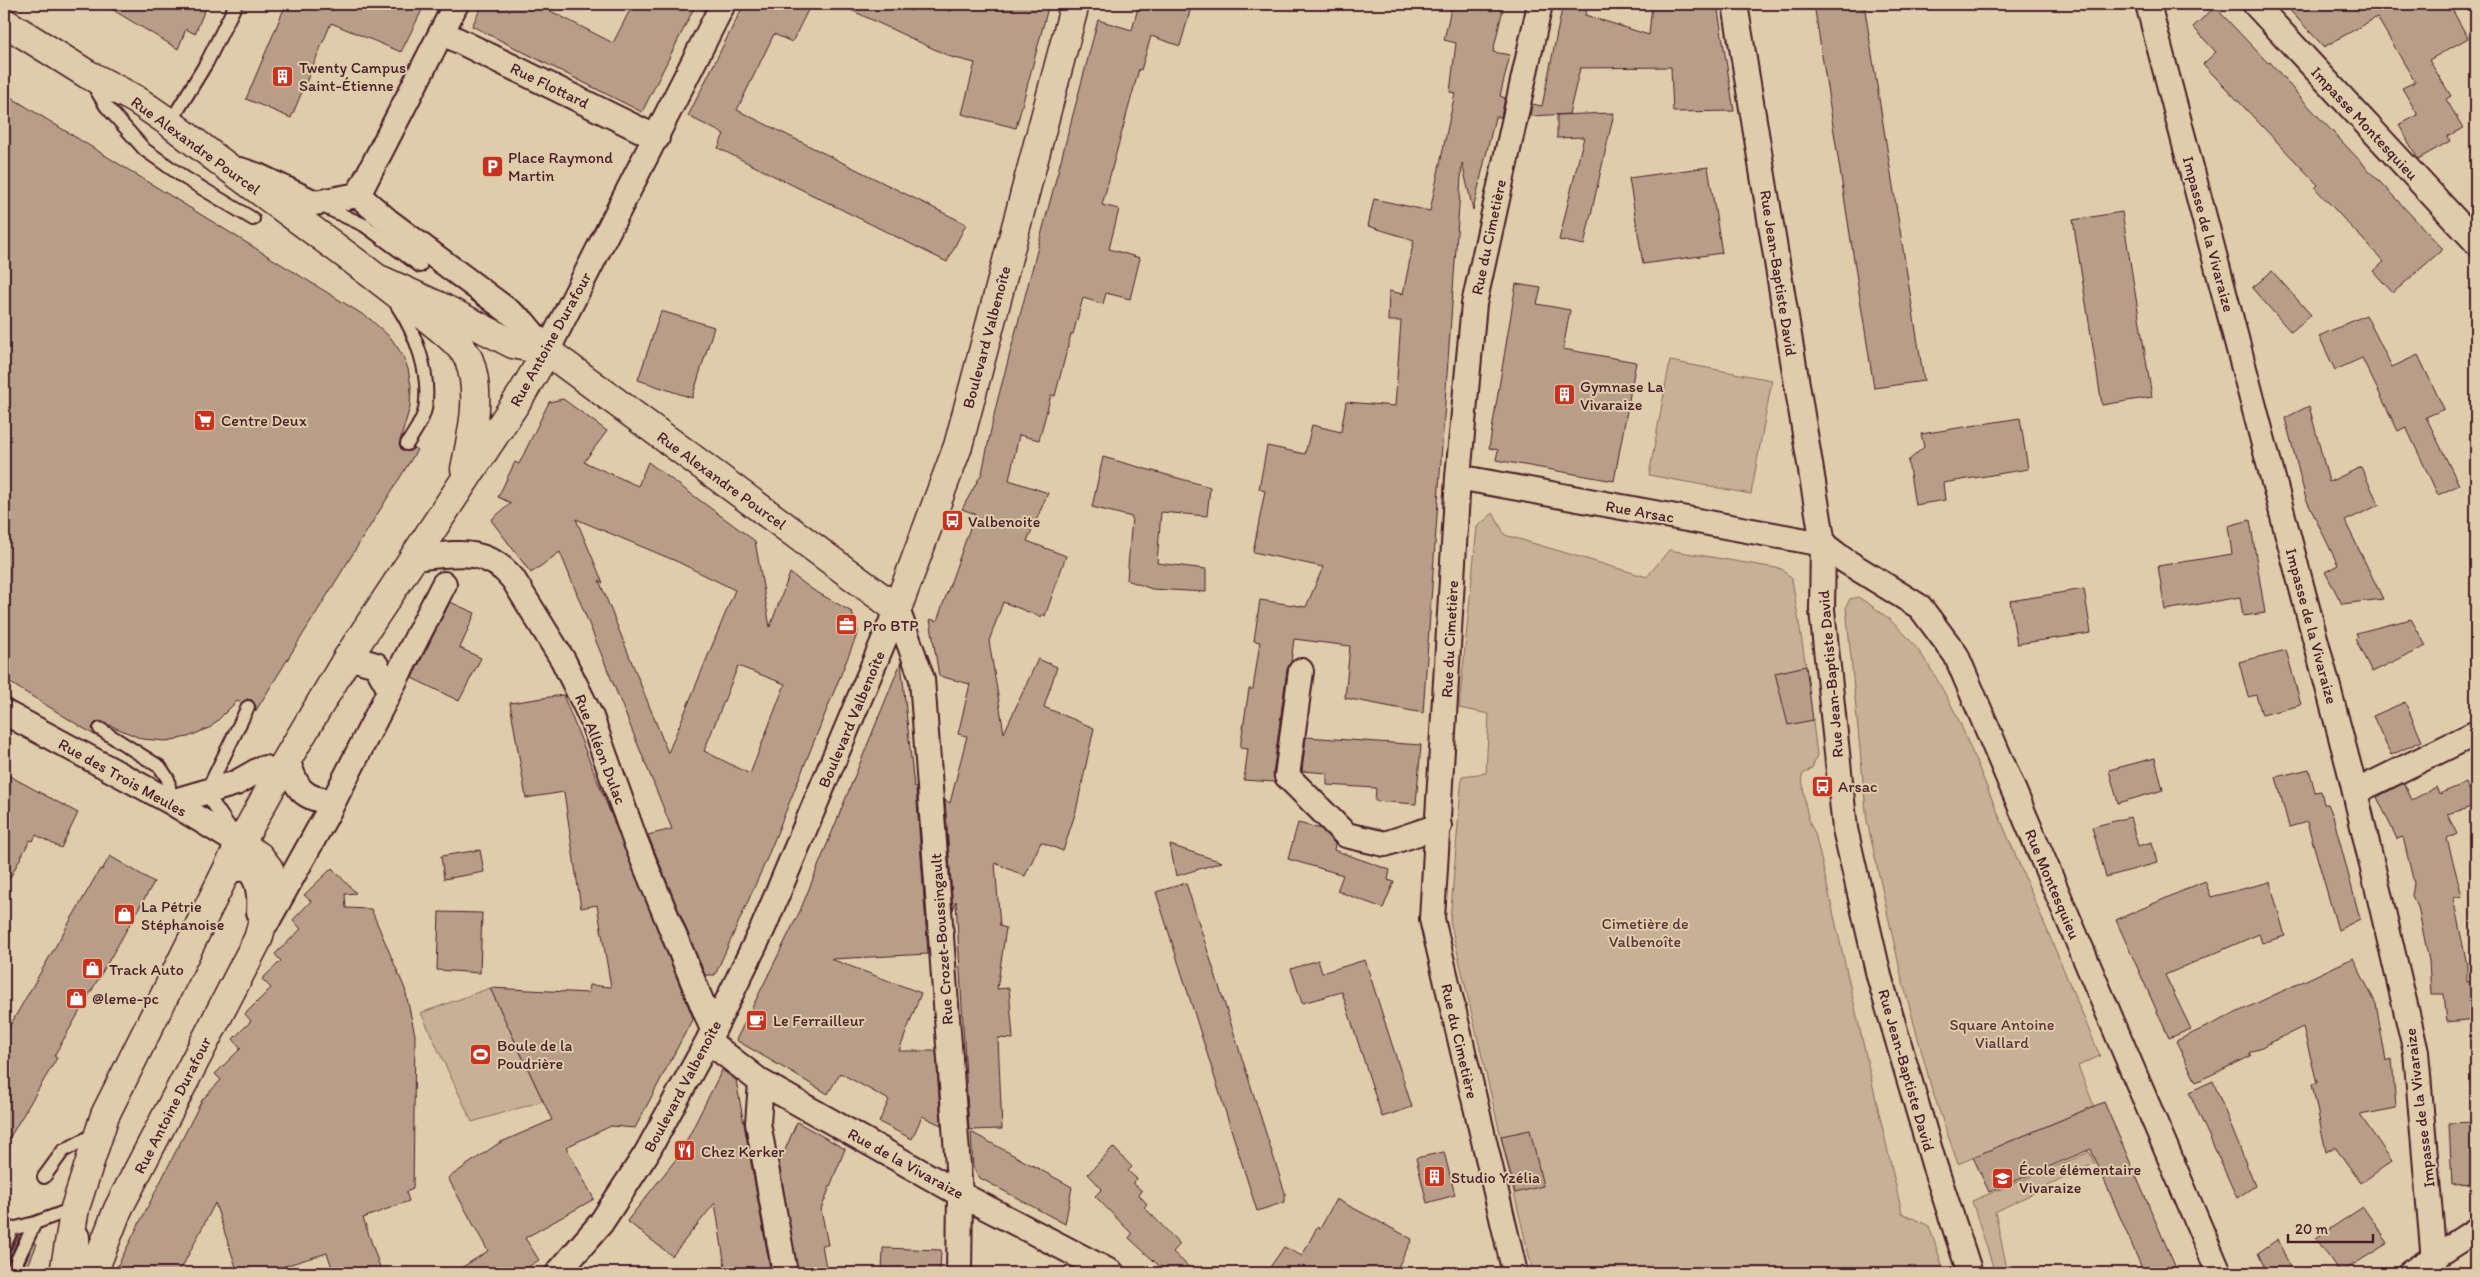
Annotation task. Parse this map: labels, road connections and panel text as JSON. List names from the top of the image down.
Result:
{
  "streets": {
    "street": [
      "Rue Flottard",
      "Impasse Montesquieu",
      "Rue Alexandre Pourcel",
      "Impasse de la Vivaraize",
      "Rue du Cimetière",
      "Rue Jean-Baptiste David",
      "Boulevard Valbenoîte",
      "Rue Antoine Durafour",
      "Rue Arsac",
      "Rue Alléon Dulac",
      "Rue des Trois Meules",
      "Rue Montesquieu",
      "Rue Crozet-Boussingault",
      "Rue de la Vivaraize"
    ]
  },
  "crossings": [
    ["Rue Flottard", "Rue Antoine Durafour"],
    ["Rue Alexandre Pourcel", "Boulevard Valbenoîte"],
    ["Rue Alexandre Pourcel", "Rue Antoine Durafour"],
    ["Rue Alexandre Pourcel", "Rue Crozet-Boussingault"],
    ["Rue du Cimetière", "Rue Arsac"],
    ["Rue Jean-Baptiste David", "Rue Arsac"],
    ["Rue Jean-Baptiste David", "Rue Montesquieu"],
    ["Boulevard Valbenoîte", "Rue Alléon Dulac"],
    ["Boulevard Valbenoîte", "Rue Crozet-Boussingault"],
    ["Boulevard Valbenoîte", "Rue de la Vivaraize"],
    ["Rue Antoine Durafour", "Rue Alléon Dulac"],
    ["Rue Antoine Durafour", "Rue des Trois Meules"],
    ["Rue Arsac", "Rue Montesquieu"],
    ["Rue Alléon Dulac", "Rue de la Vivaraize"],
    ["Rue Crozet-Boussingault", "Rue de la Vivaraize"]
  ],
  "parks": ["Cimetière de Valbenoîte", "Square Antoine Viallard"],
  "places": {
    "building": ["Twenty Campus Saint-Étienne", "Gymnase La Vivaraize", "Studio Yzélia"],
    "parking": ["Place Raymond Martin"],
    "supermarket": ["Centre Deux"],
    "bus stop": ["Valbenoite", "Arsac"],
    "office": ["Pro BTP"],
    "shop": ["La Pétrie Stéphanoise", "Track Auto", "@leme-pc"],
    "cafe": ["Le Ferrailleur"],
    "sports": ["Boule de la Poudrière"],
    "restaurant": ["Chez Kerker"],
    "school or university": ["École élémentaire Vivaraize"]
  },
  "scale_bar": "20 m"
}
